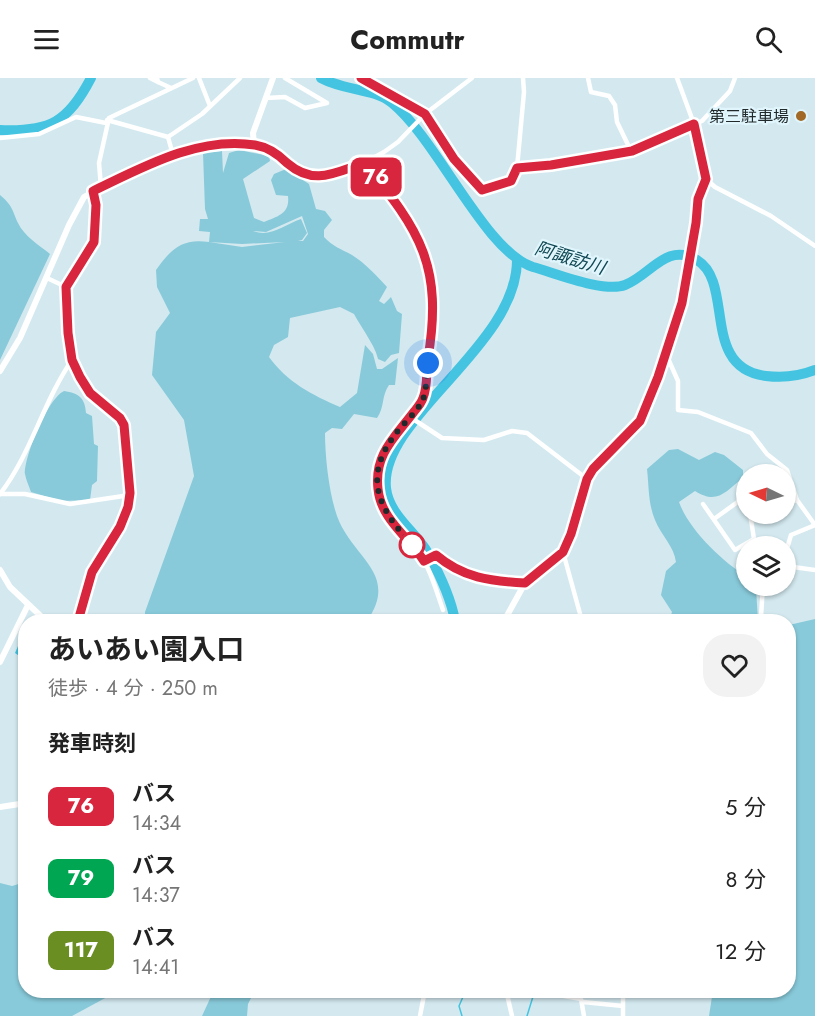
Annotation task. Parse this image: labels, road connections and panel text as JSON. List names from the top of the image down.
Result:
{
  "water": ["阿諏訪川"],
  "places": ["第三駐車場"],
  "lines": ["bus line 76"],
  "north": "left",
  "page": {
    "header": "Commutr",
    "on_map": "76",
    "heading": [
      ["あいあい園入口", "徒歩 · 4 分 · 250 m"],
      "発車時刻"
    ],
    "list": [
      {
        "mark": "76",
        "name": "バス",
        "note": "14:34",
        "value": "5 分"
      },
      {
        "mark": "79",
        "name": "バス",
        "note": "14:37",
        "value": "8 分"
      },
      {
        "mark": "117",
        "name": "バス",
        "note": "14:41",
        "value": "12 分"
      }
    ]
  }
}
